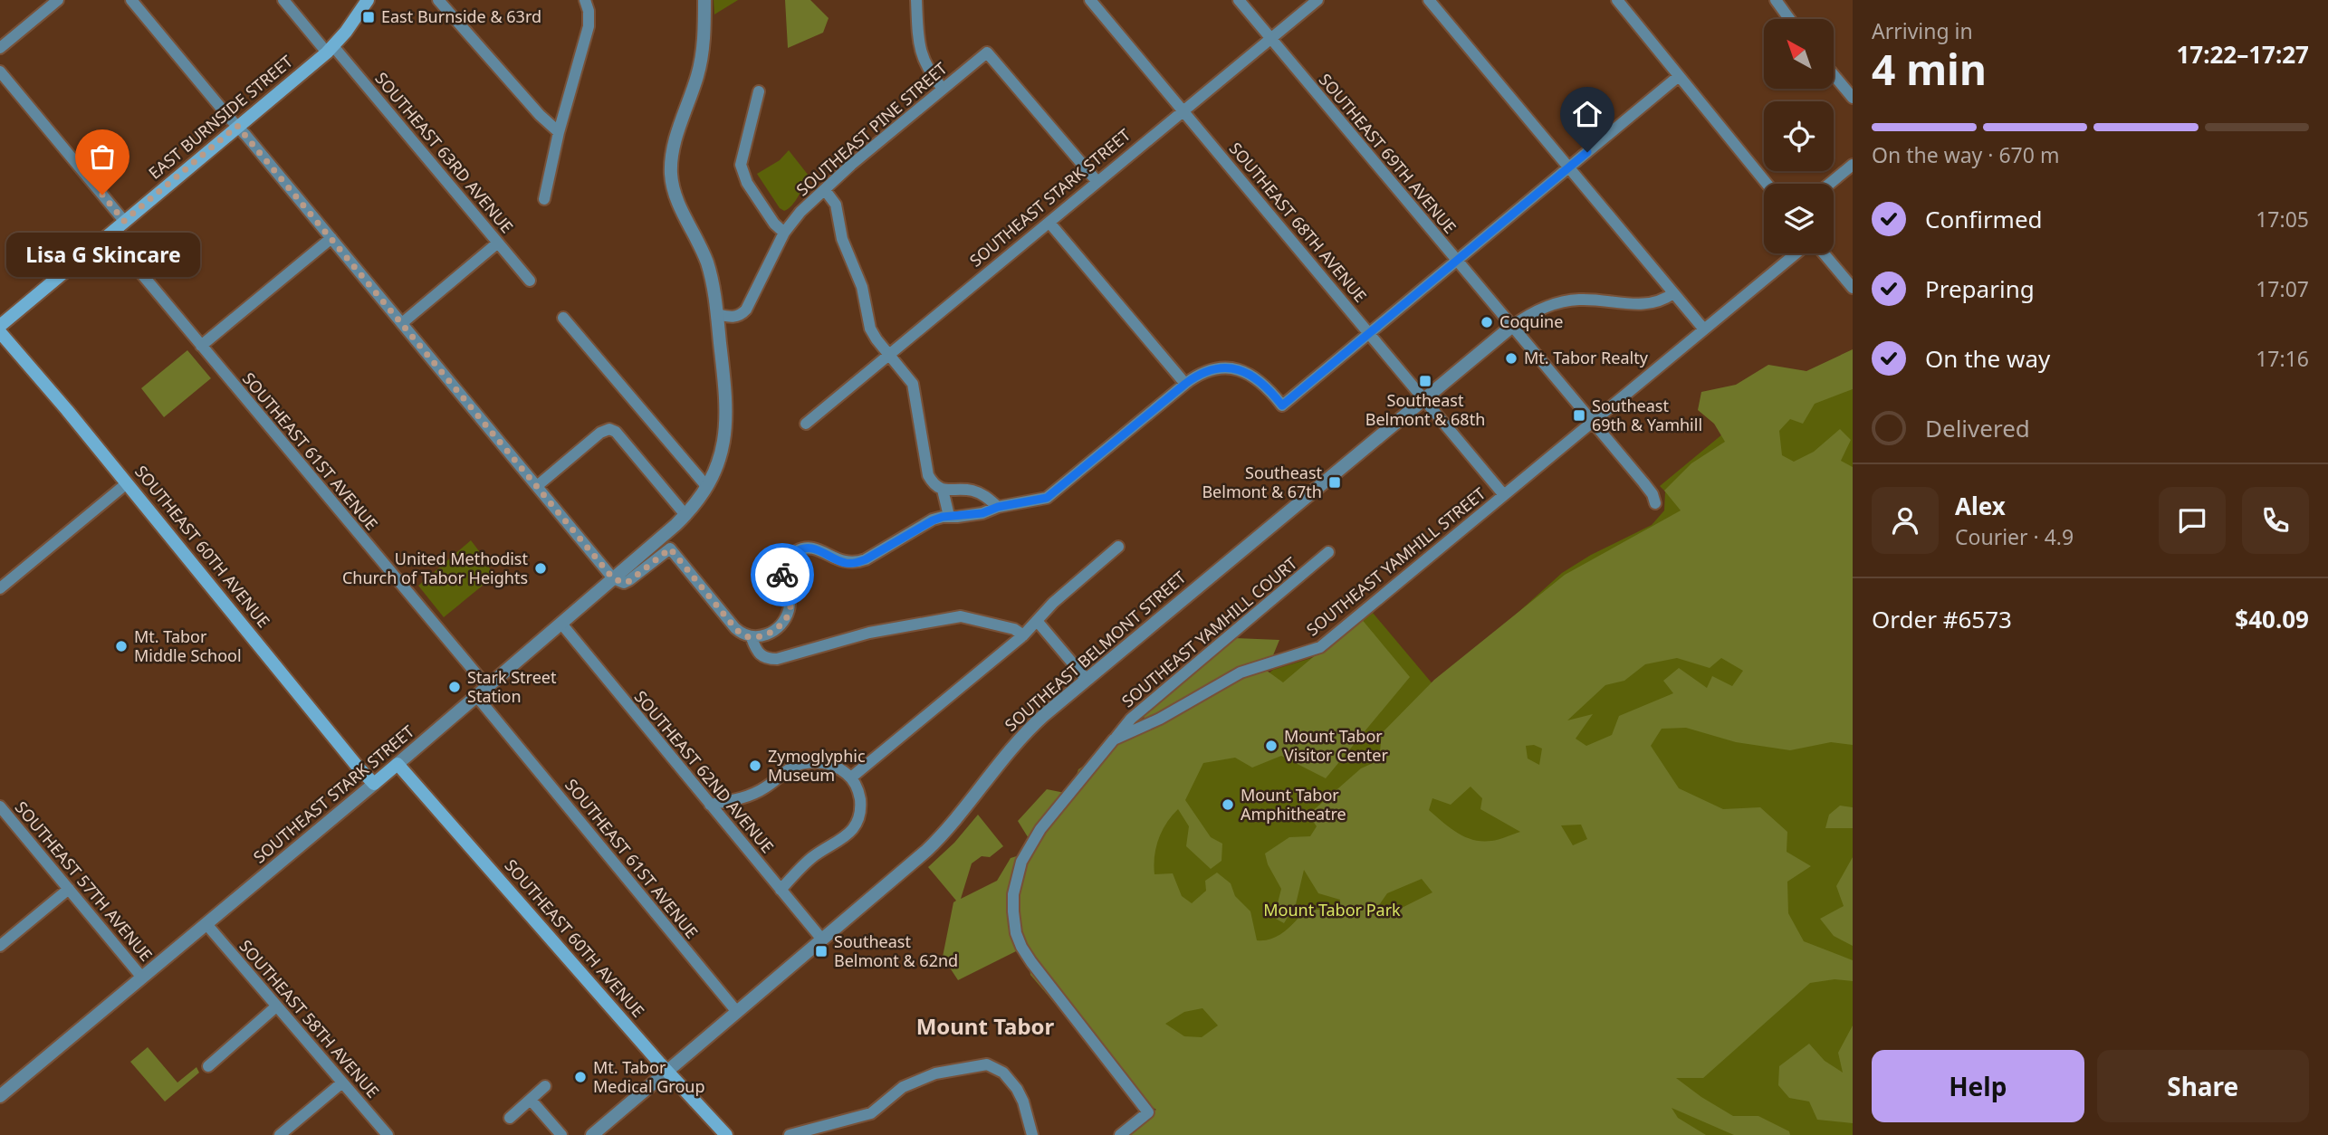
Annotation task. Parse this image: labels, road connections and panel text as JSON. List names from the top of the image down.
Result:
{
  "streets": {
    "main road": ["EAST BURNSIDE STREET", "SOUTHEAST STARK STREET", "SOUTHEAST 60TH AVENUE"],
    "street": [
      "SOUTHEAST PINE STREET",
      "SOUTHEAST 63RD AVENUE",
      "SOUTHEAST 69TH AVENUE",
      "SOUTHEAST 68TH AVENUE",
      "SOUTHEAST 61ST AVENUE",
      "SOUTHEAST YAMHILL STREET",
      "SOUTHEAST YAMHILL COURT",
      "SOUTHEAST BELMONT STREET",
      "SOUTHEAST 62ND AVENUE",
      "SOUTHEAST 57TH AVENUE",
      "SOUTHEAST 58TH AVENUE"
    ]
  },
  "crossings": [
    ["EAST BURNSIDE STREET", "SOUTHEAST 63RD AVENUE"],
    ["EAST BURNSIDE STREET", "SOUTHEAST 61ST AVENUE"],
    ["SOUTHEAST PINE STREET", "SOUTHEAST STARK STREET"],
    ["SOUTHEAST 69TH AVENUE", "SOUTHEAST STARK STREET"],
    ["SOUTHEAST 69TH AVENUE", "SOUTHEAST YAMHILL STREET"],
    ["SOUTHEAST 69TH AVENUE", "SOUTHEAST BELMONT STREET"],
    ["SOUTHEAST STARK STREET", "SOUTHEAST 68TH AVENUE"],
    ["SOUTHEAST STARK STREET", "SOUTHEAST 61ST AVENUE"],
    ["SOUTHEAST STARK STREET", "SOUTHEAST 60TH AVENUE"],
    ["SOUTHEAST STARK STREET", "SOUTHEAST 62ND AVENUE"],
    ["SOUTHEAST STARK STREET", "SOUTHEAST 57TH AVENUE"],
    ["SOUTHEAST STARK STREET", "SOUTHEAST 58TH AVENUE"],
    ["SOUTHEAST 68TH AVENUE", "SOUTHEAST YAMHILL STREET"],
    ["SOUTHEAST 68TH AVENUE", "SOUTHEAST BELMONT STREET"],
    ["SOUTHEAST 61ST AVENUE", "SOUTHEAST BELMONT STREET"],
    ["SOUTHEAST 60TH AVENUE", "SOUTHEAST BELMONT STREET"],
    ["SOUTHEAST YAMHILL STREET", "SOUTHEAST YAMHILL COURT"],
    ["SOUTHEAST BELMONT STREET", "SOUTHEAST 62ND AVENUE"]
  ],
  "districts": ["Mount Tabor"],
  "parks": ["Mount Tabor Park"],
  "places": {
    "transit": [
      "East Burnside & 63rd",
      "Southeast Belmont & 68th",
      "Southeast 69th & Yamhill",
      "Southeast Belmont & 67th",
      "Southeast Belmont & 62nd"
    ],
    "other": [
      "Lisa G Skincare",
      "Coquine",
      "Mt. Tabor Realty",
      "United Methodist Church of Tabor Heights",
      "Mt. Tabor Middle School",
      "Stark Street Station",
      "Mount Tabor Visitor Center",
      "Zymoglyphic Museum",
      "Mount Tabor Amphitheatre",
      "Mt. Tabor Medical Group"
    ]
  },
  "north": "top left",
  "page": {
    "heading": ["4 min", "Arriving in", "17:22–17:27"],
    "panel": [
      "Alex",
      "Courier · 4.9",
      "Order #6573",
      "$40.09"
    ],
    "bar": "On the way · 670 m",
    "list": [
      ["Confirmed", "17:05"],
      ["Preparing", "17:07"],
      ["On the way", "17:16"],
      "Delivered"
    ],
    "bubble": "Lisa G Skincare",
    "buttons": ["Help", "Share"]
  }
}
